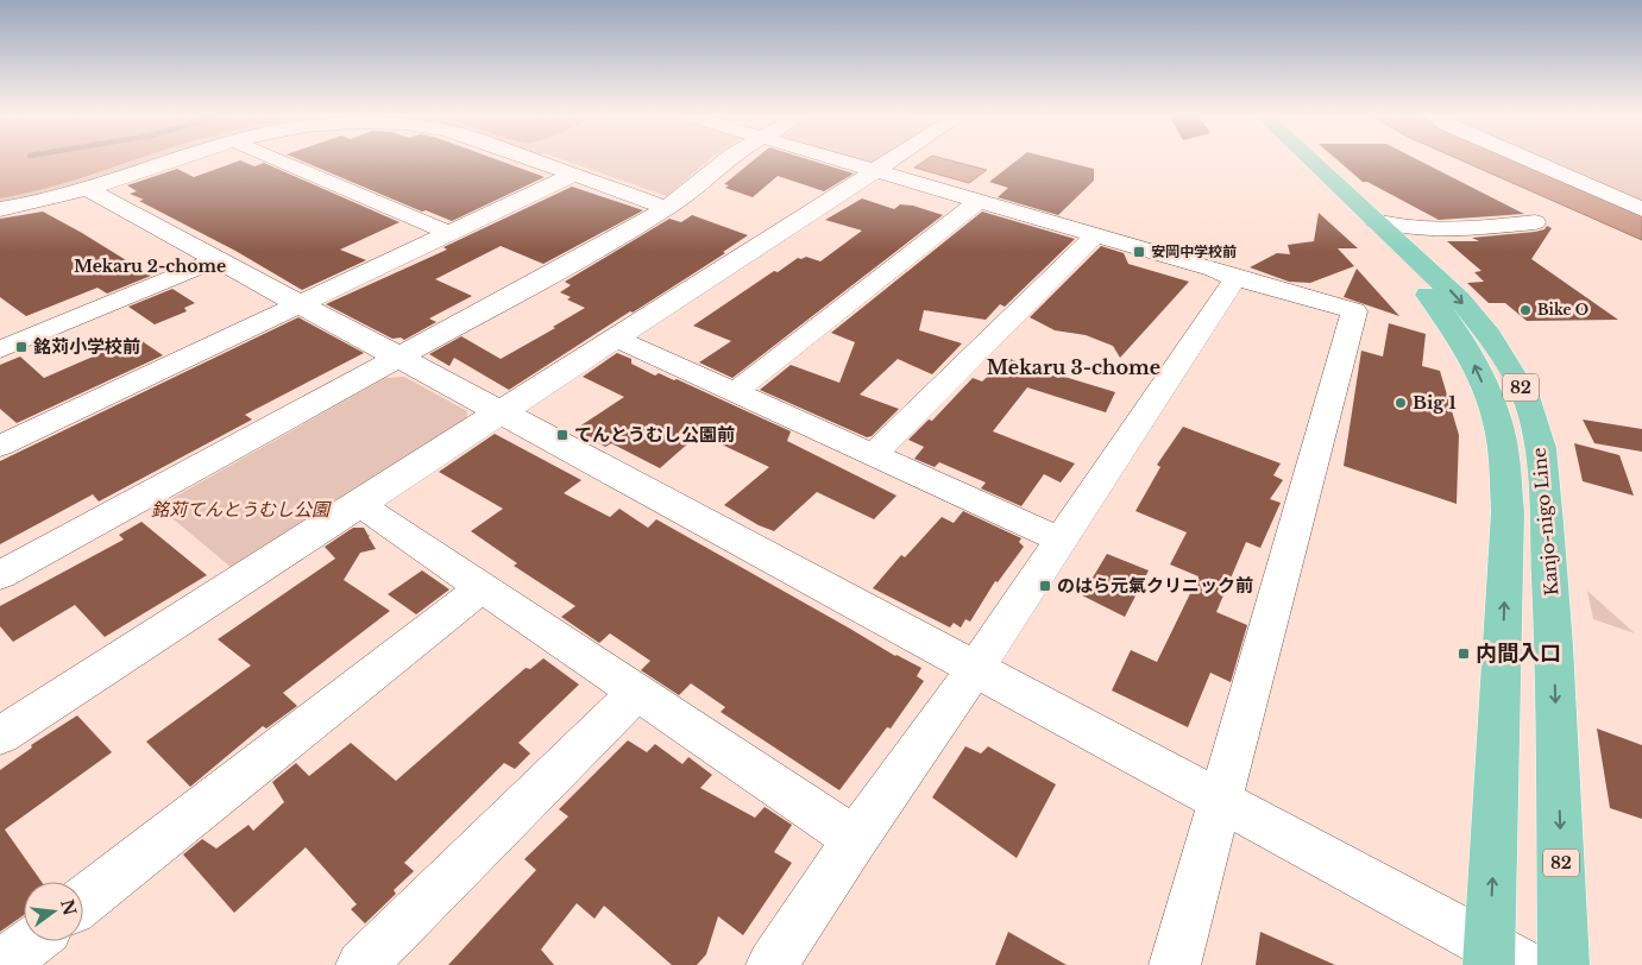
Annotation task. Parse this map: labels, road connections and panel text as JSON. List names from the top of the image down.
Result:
{
  "streets": {
    "main road": ["82", "Kanjo-nigo Line"]
  },
  "districts": ["Mekaru 2-chome", "Mekaru 3-chome"],
  "parks": ["銘苅てんとうむし公園"],
  "places": {
    "transit": [
      "安岡中学校前",
      "銘苅小学校前",
      "てんとうむし公園前",
      "のはら元氣クリニック前",
      "内間入口"
    ],
    "other": ["Bike O", "Big 1"]
  },
  "north": "right"
}
